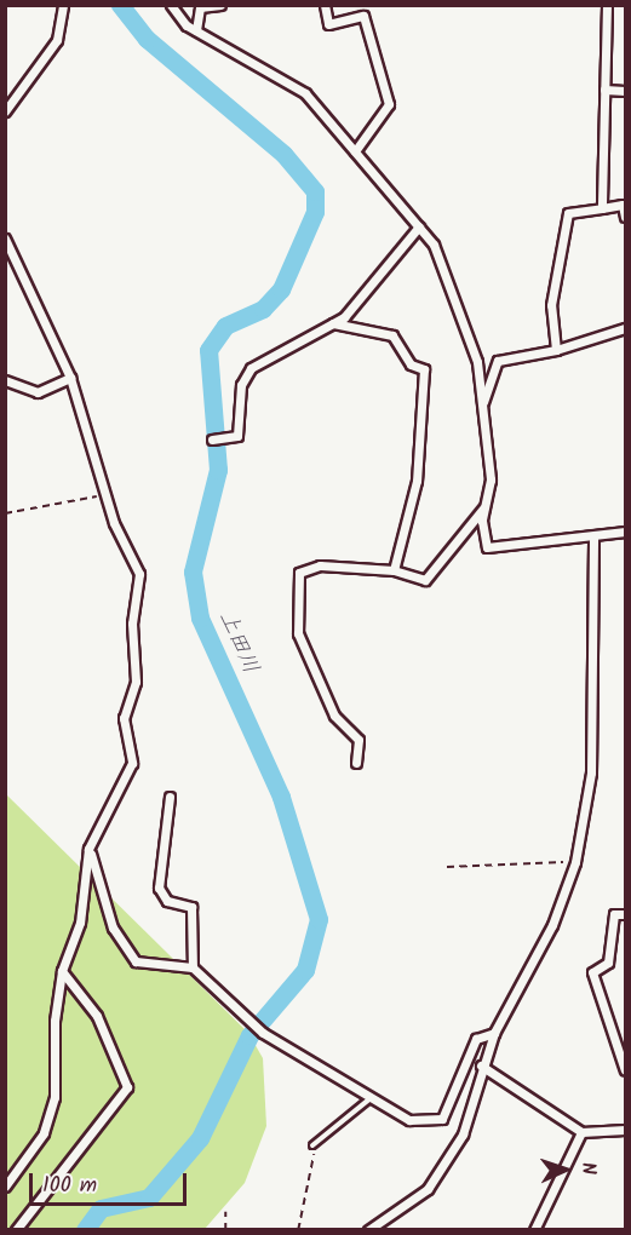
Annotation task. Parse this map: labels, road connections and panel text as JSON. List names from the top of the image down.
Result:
{
  "water": ["上田川"],
  "scale_bar": "100 m",
  "north": "right"
}
